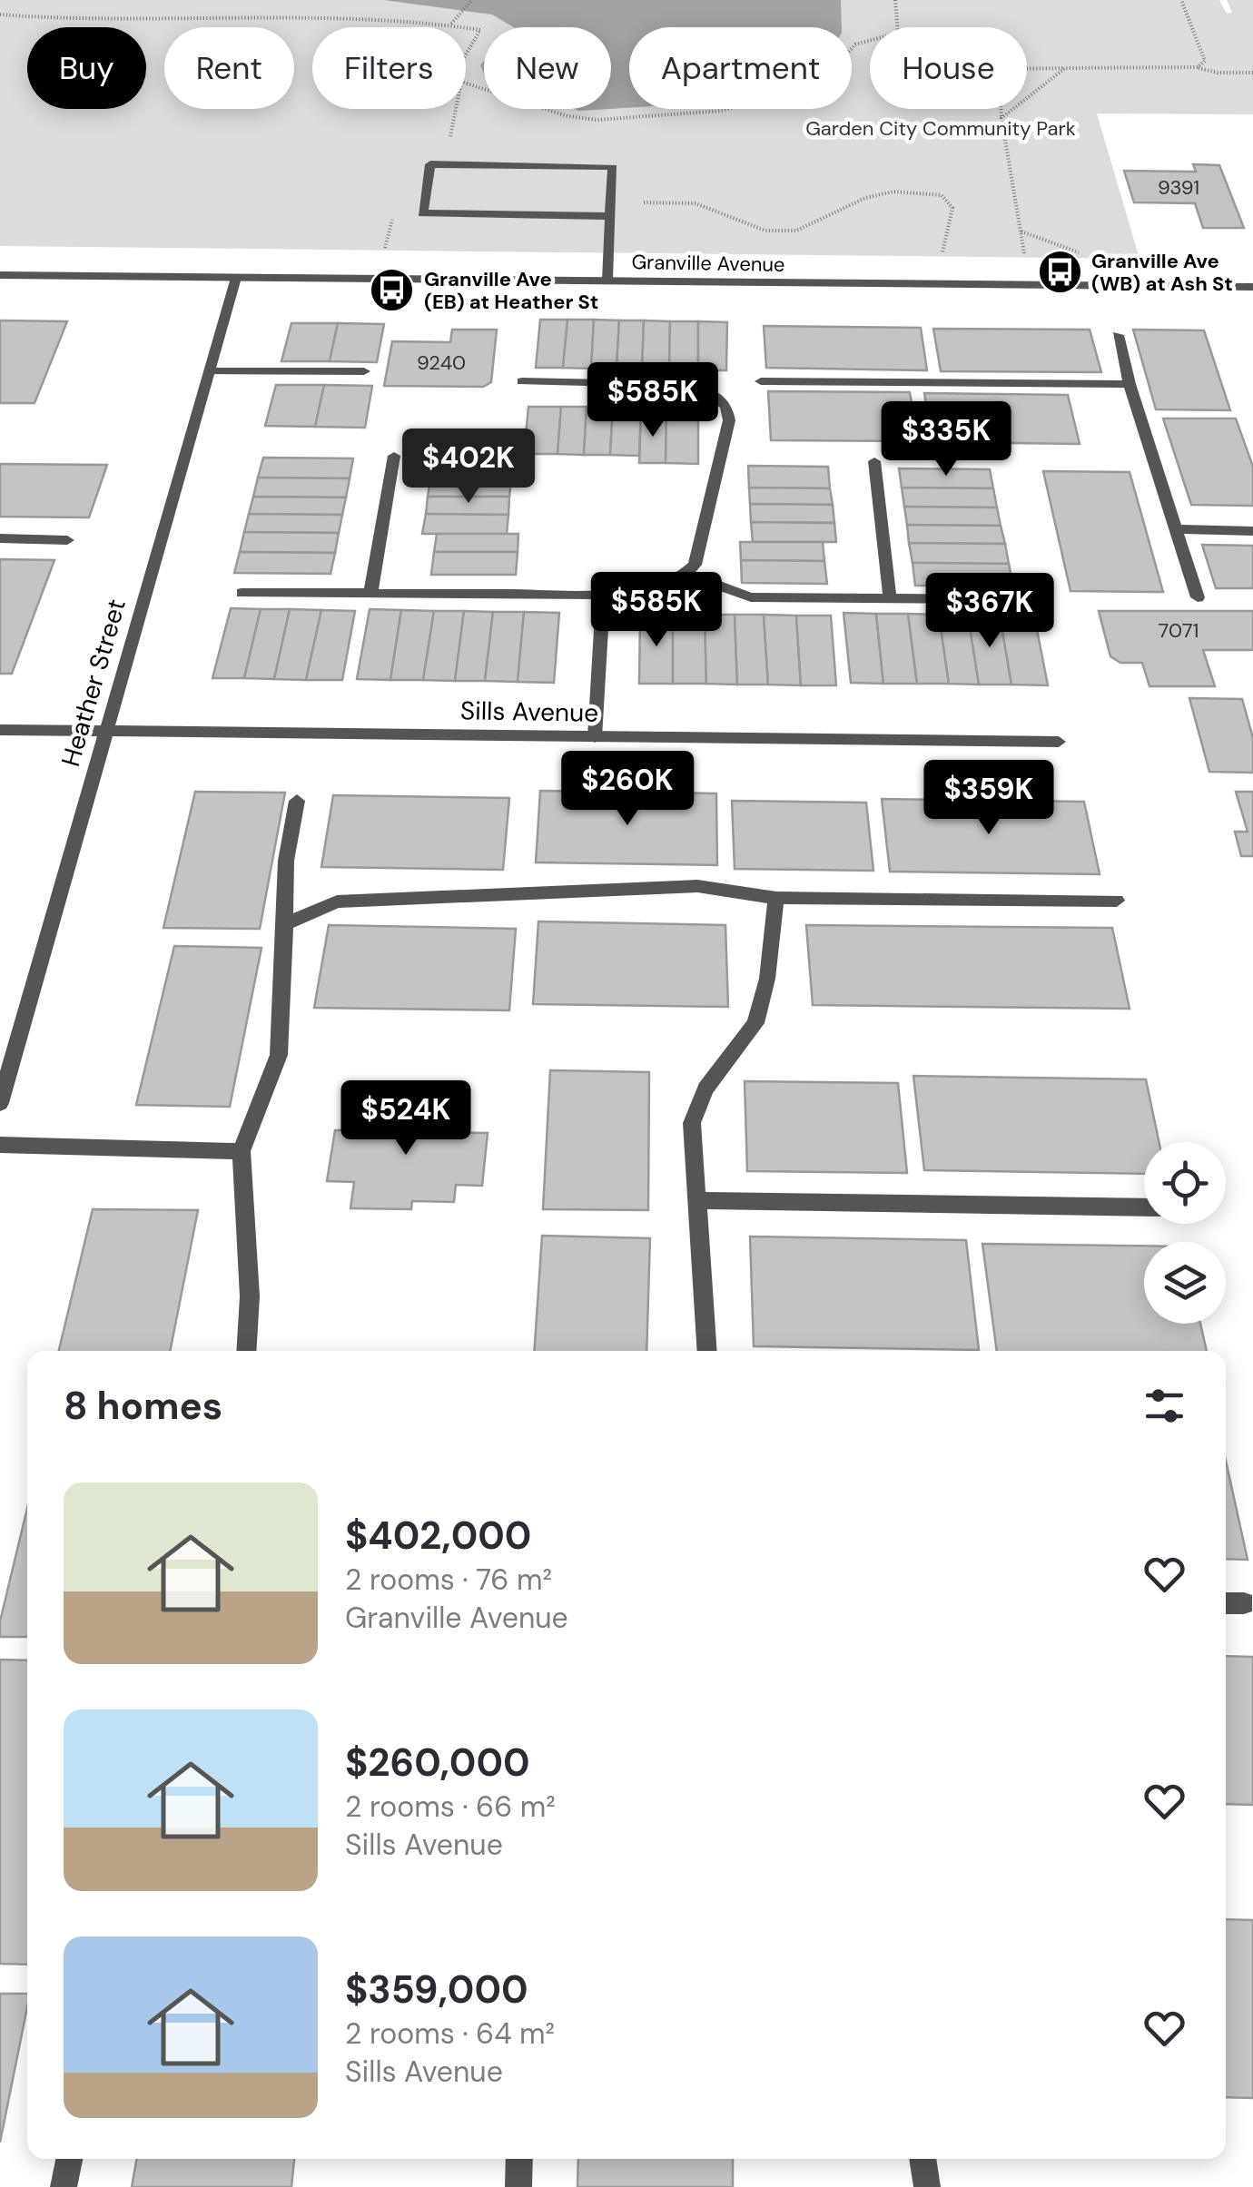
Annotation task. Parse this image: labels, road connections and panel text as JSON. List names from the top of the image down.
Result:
{
  "streets": {
    "street": ["Granville Avenue", "Heather Street", "Sills Avenue"]
  },
  "crossings": [
    ["Granville Avenue", "Heather Street"],
    ["Heather Street", "Sills Avenue"]
  ],
  "parks": ["Garden City Community Park"],
  "places": {
    "bus stop": ["Granville Ave (WB) at Ash St", "Granville Ave (EB) at Heather St"]
  },
  "house_numbers": ["9391", "9240", "7071"],
  "page": {
    "chip": [
      "Buy",
      "Rent",
      "Filters",
      "New",
      "Apartment",
      "House"
    ],
    "price": [
      "$585K",
      "$335K",
      "$402K",
      "$585K",
      "$367K",
      "$260K",
      "$359K",
      "$524K"
    ],
    "heading": "8 homes",
    "list": [
      {
        "name": "$402,000",
        "note": "2 rooms · 76 m² · Granville Avenue"
      },
      {
        "name": "$260,000",
        "note": "2 rooms · 66 m² · Sills Avenue"
      },
      {
        "name": "$359,000",
        "note": "2 rooms · 64 m² · Sills Avenue"
      }
    ]
  }
}
